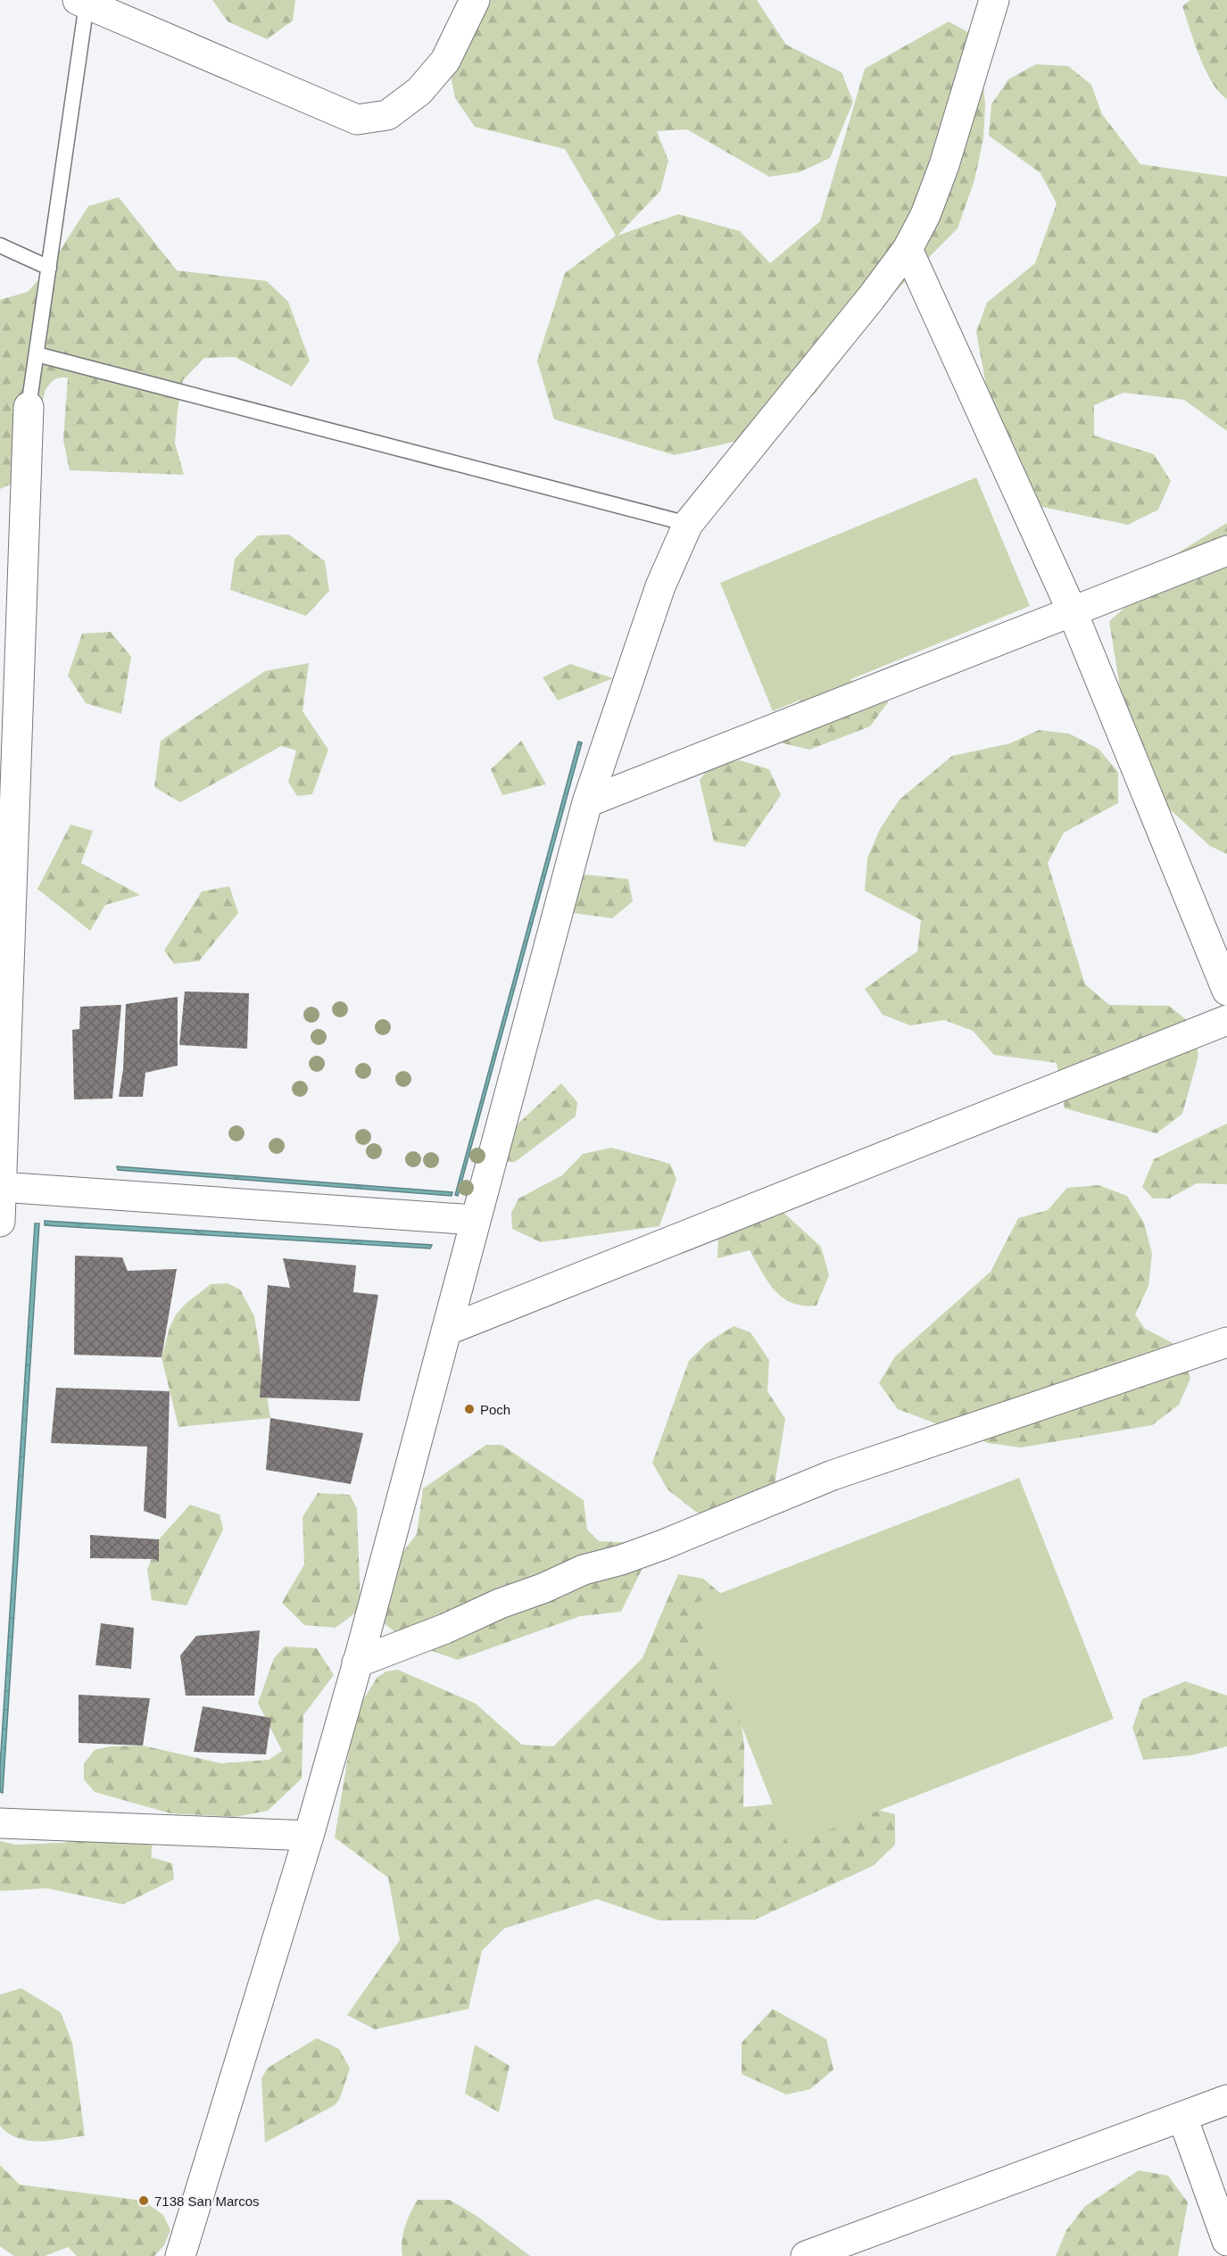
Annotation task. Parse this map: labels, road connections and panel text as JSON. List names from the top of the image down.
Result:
{
  "places": ["Poch", "7138 San Marcos"]
}
